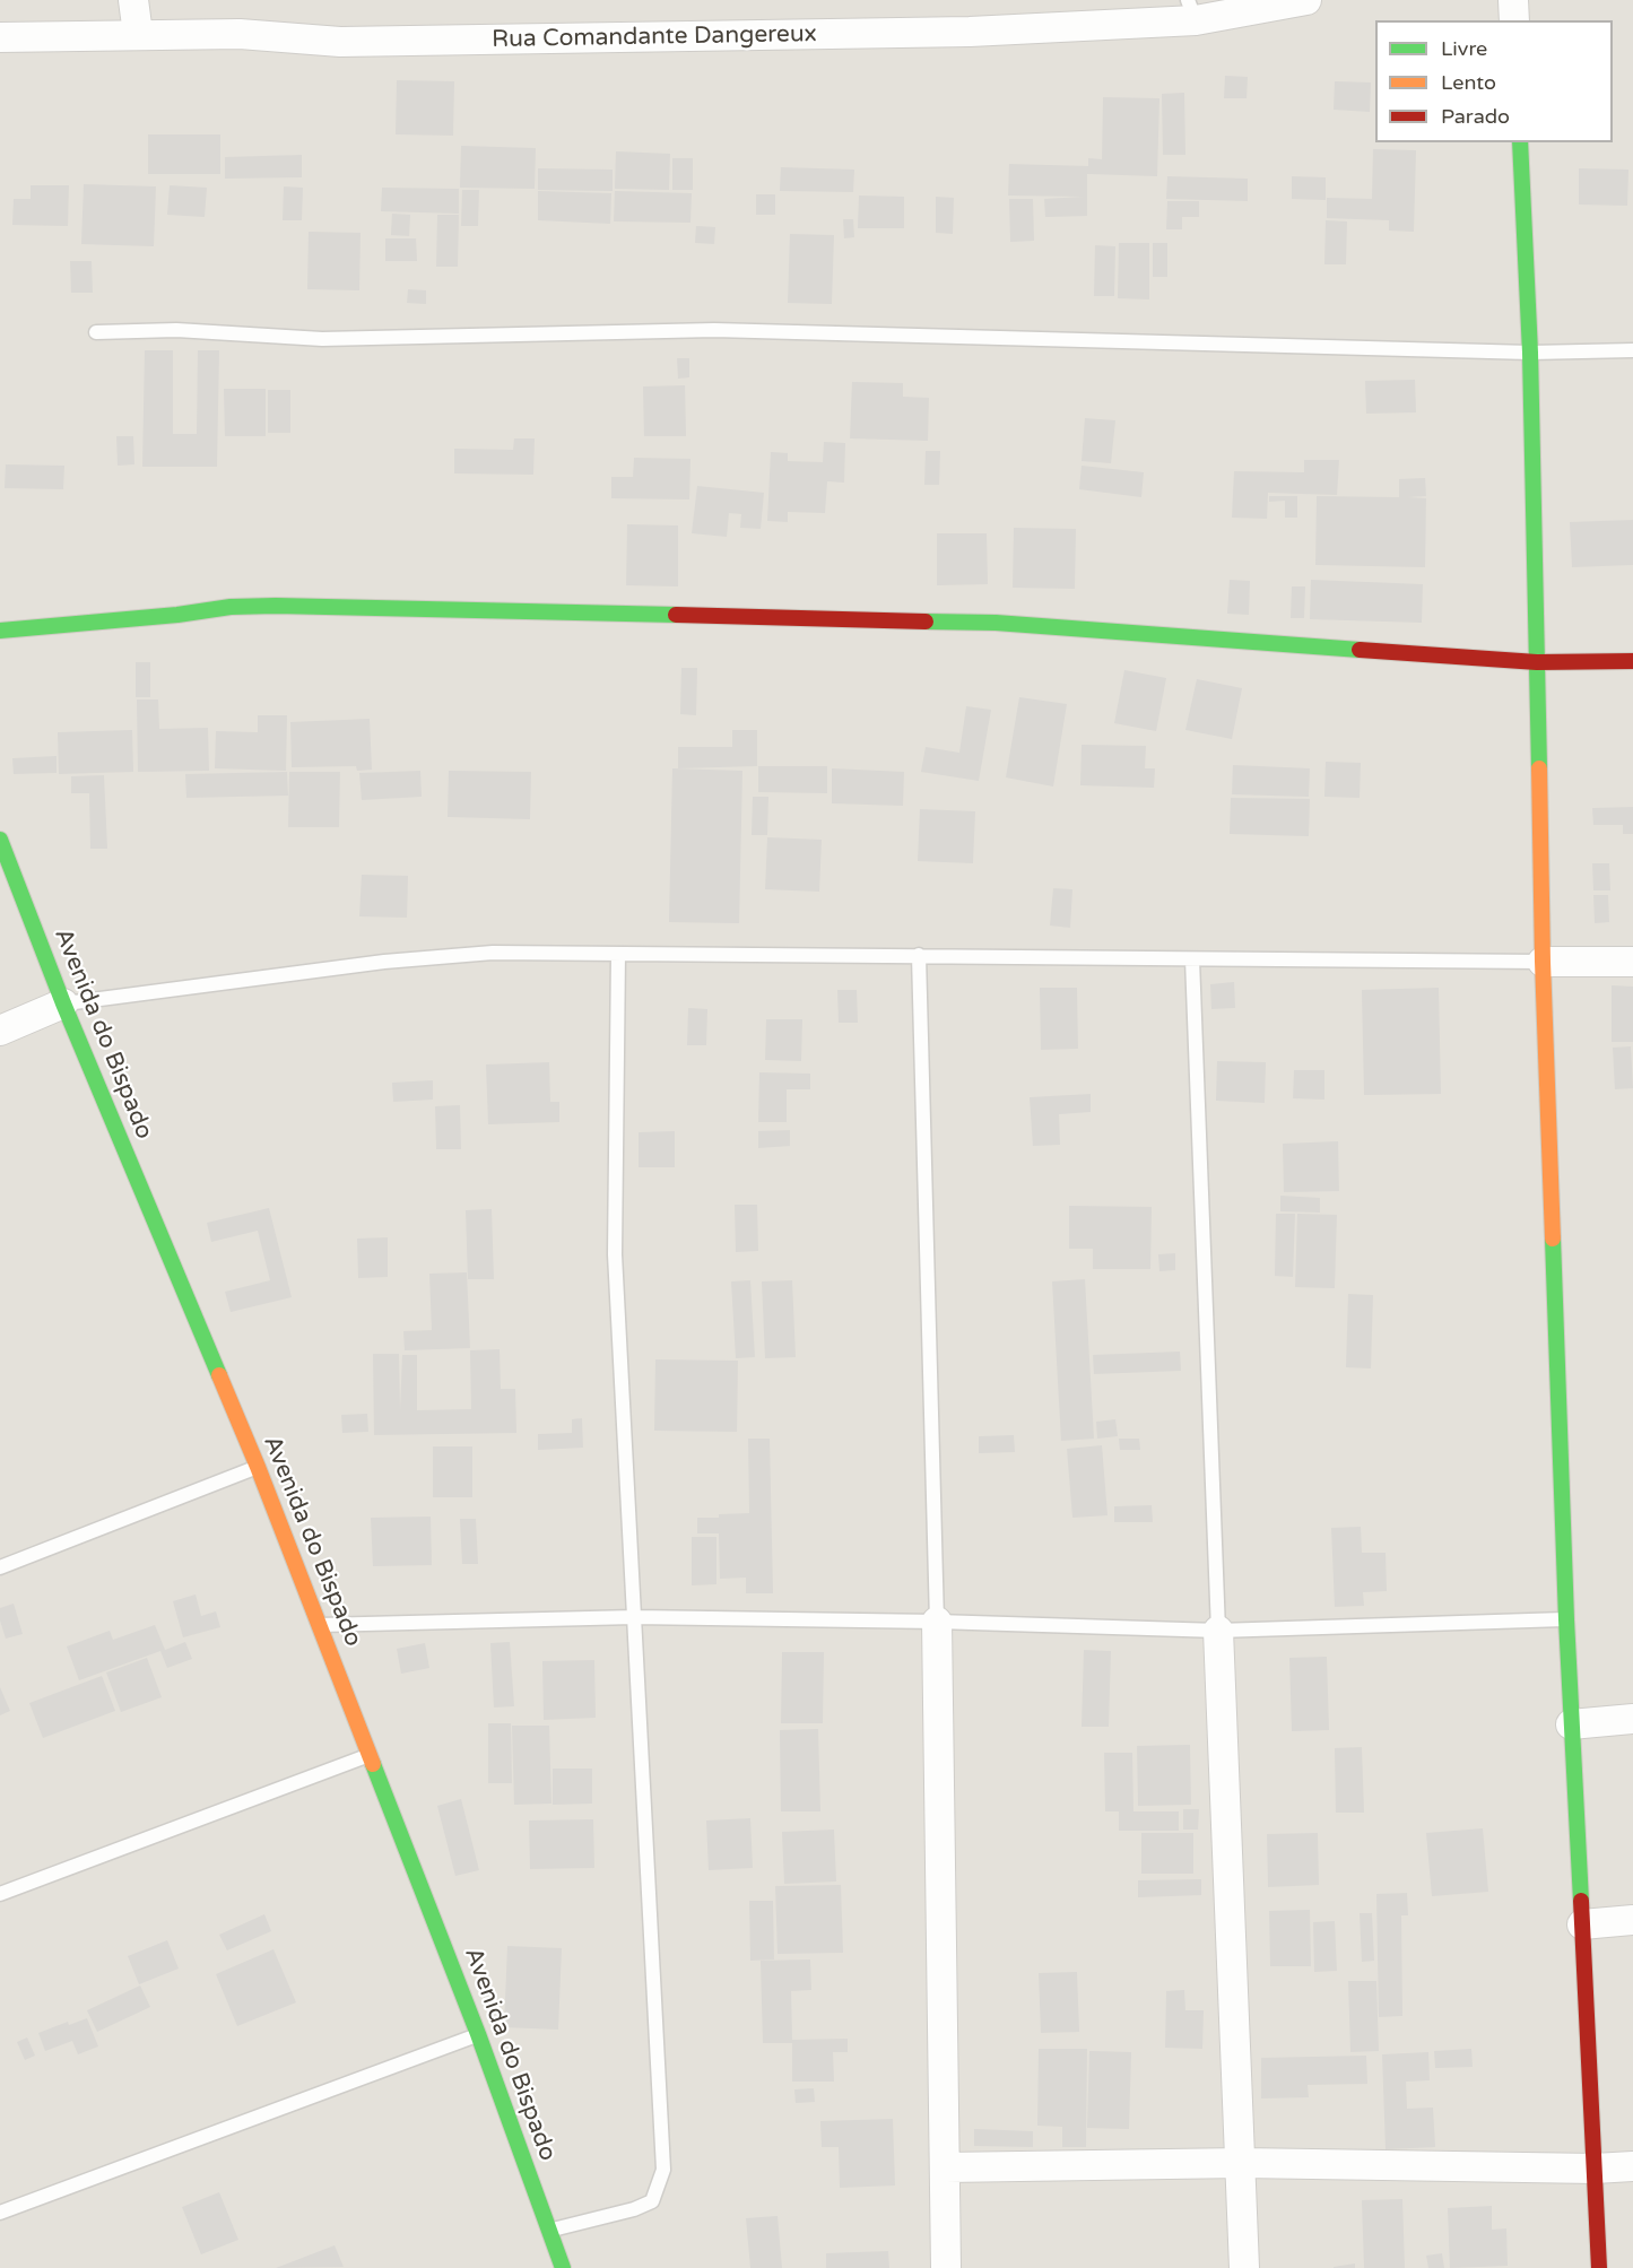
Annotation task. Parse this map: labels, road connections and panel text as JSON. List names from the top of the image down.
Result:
{
  "streets": {
    "street": ["Rua Comandante Dangereux", "Avenida do Bispado"]
  },
  "legend": ["Livre", "Lento", "Parado"]
}
